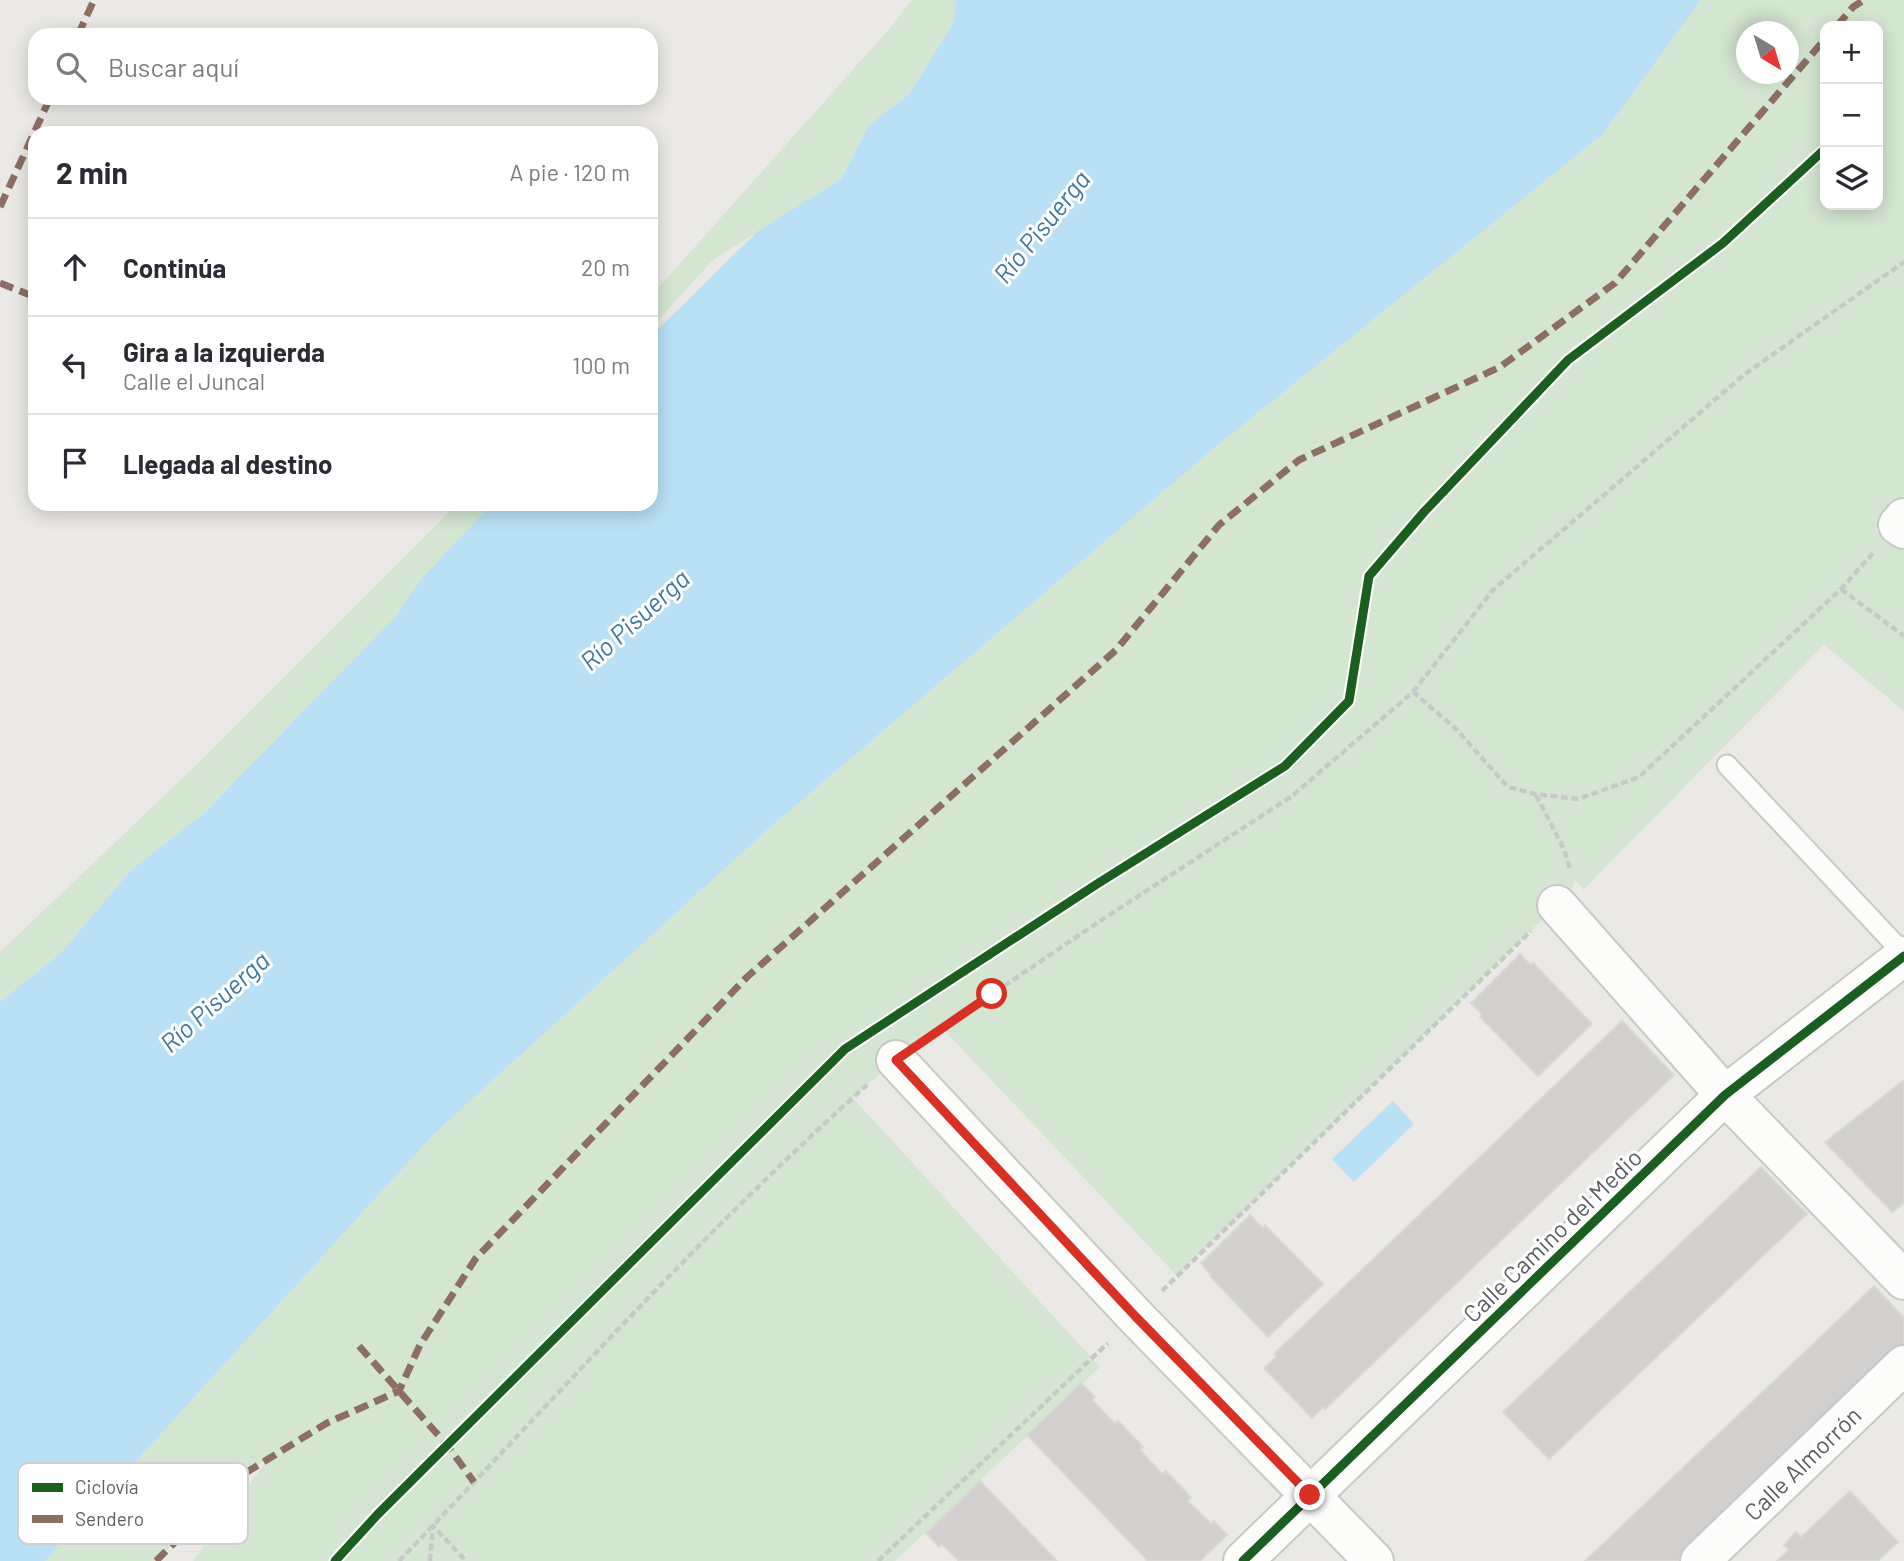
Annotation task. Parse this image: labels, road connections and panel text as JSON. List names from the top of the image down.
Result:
{
  "streets": {
    "street": ["Calle Camino del Medio", "Calle Almorrón"]
  },
  "water": ["Río Pisuerga"],
  "legend": ["Ciclovía", "Sendero"],
  "north": "bottom right",
  "page": {
    "map_buttons": ["+", "−"],
    "search": "Buscar aquí",
    "heading": ["2 min", "A pie · 120 m"],
    "list": [
      ["Continúa", "20 m"],
      ["Gira a la izquierda", "Calle el Juncal", "100 m"],
      "Llegada al destino"
    ]
  }
}
